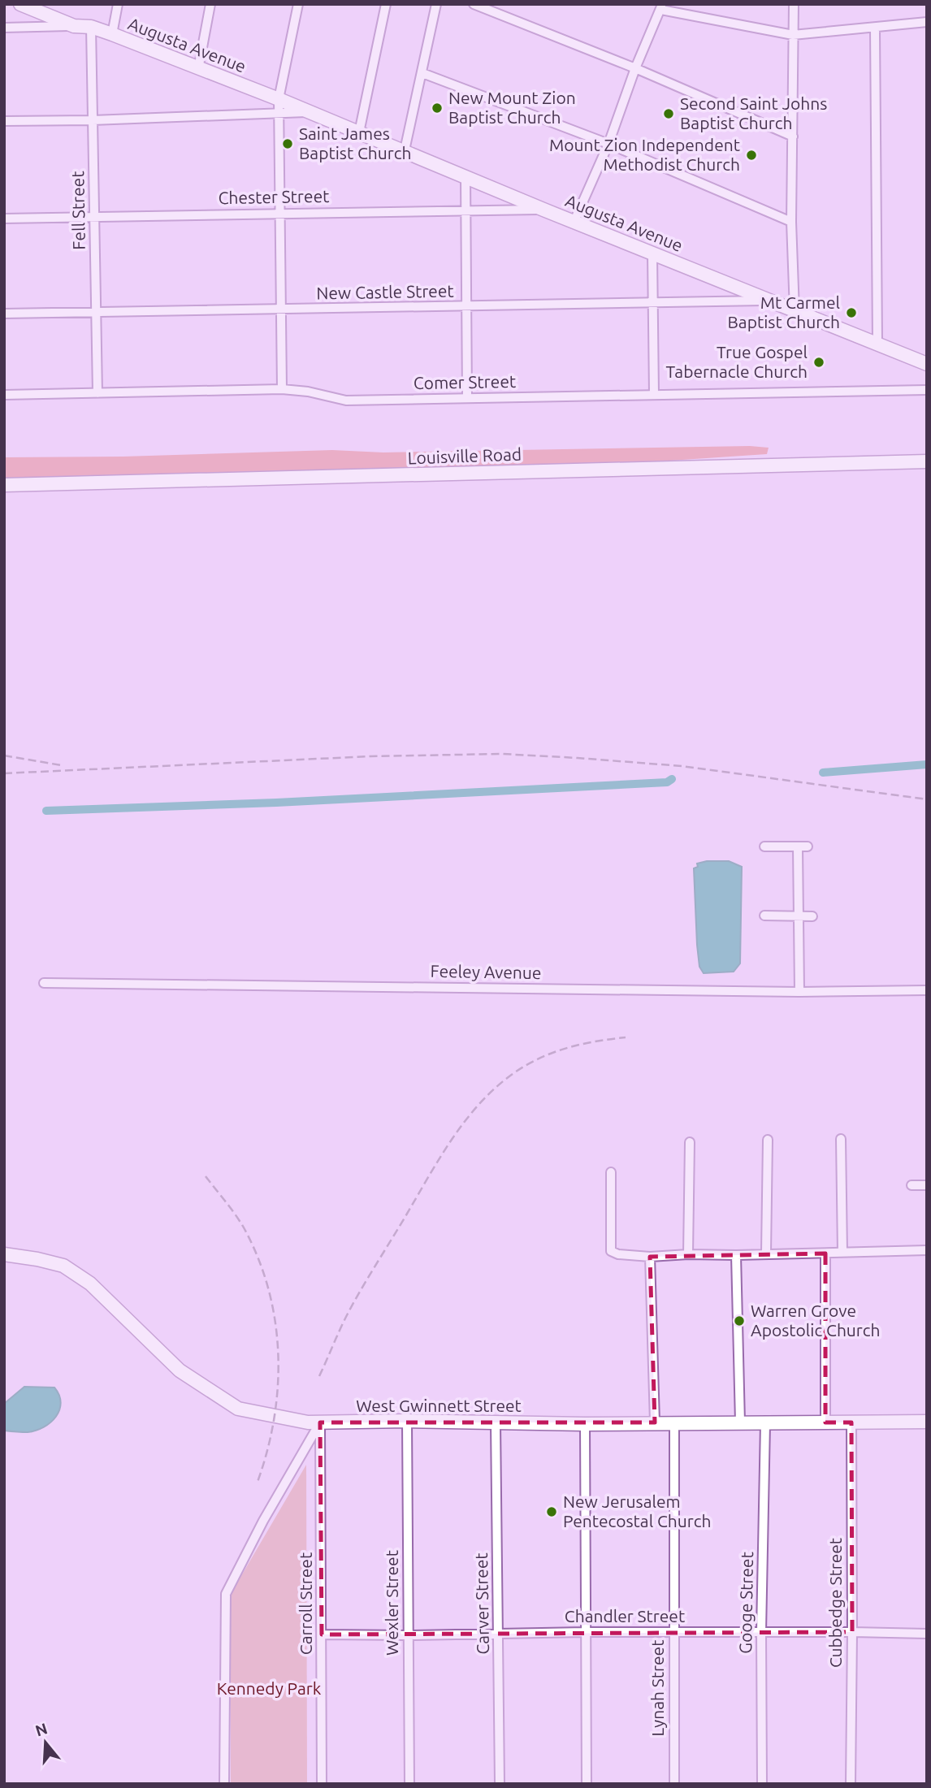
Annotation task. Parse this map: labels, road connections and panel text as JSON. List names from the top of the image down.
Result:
{
  "streets": {
    "main road": ["Augusta Avenue", "Louisville Road", "West Gwinnett Street"],
    "street": [
      "Chester Street",
      "Fell Street",
      "New Castle Street",
      "Comer Street",
      "Feeley Avenue",
      "Wexler Street",
      "Googe Street",
      "Cubbedge Street",
      "Carroll Street",
      "Carver Street",
      "Chandler Street",
      "Lynah Street"
    ]
  },
  "crossings": [
    ["Augusta Avenue", "Chester Street"],
    ["Augusta Avenue", "Fell Street"],
    ["Augusta Avenue", "New Castle Street"],
    ["Chester Street", "Fell Street"],
    ["Fell Street", "New Castle Street"],
    ["Fell Street", "Comer Street"],
    ["West Gwinnett Street", "Wexler Street"],
    ["West Gwinnett Street", "Googe Street"],
    ["West Gwinnett Street", "Cubbedge Street"],
    ["West Gwinnett Street", "Carroll Street"],
    ["West Gwinnett Street", "Carver Street"],
    ["West Gwinnett Street", "Lynah Street"],
    ["Wexler Street", "Chandler Street"],
    ["Googe Street", "Chandler Street"],
    ["Cubbedge Street", "Chandler Street"],
    ["Carroll Street", "Chandler Street"],
    ["Carver Street", "Chandler Street"],
    ["Chandler Street", "Lynah Street"]
  ],
  "parks": ["Kennedy Park"],
  "places": [
    "New Mount Zion Baptist Church",
    "Second Saint Johns Baptist Church",
    "Saint James Baptist Church",
    "Mount Zion Independent Methodist Church",
    "Mt Carmel Baptist Church",
    "True Gospel Tabernacle Church",
    "Warren Grove Apostolic Church",
    "New Jerusalem Pentecostal Church"
  ],
  "north": "top"
}
